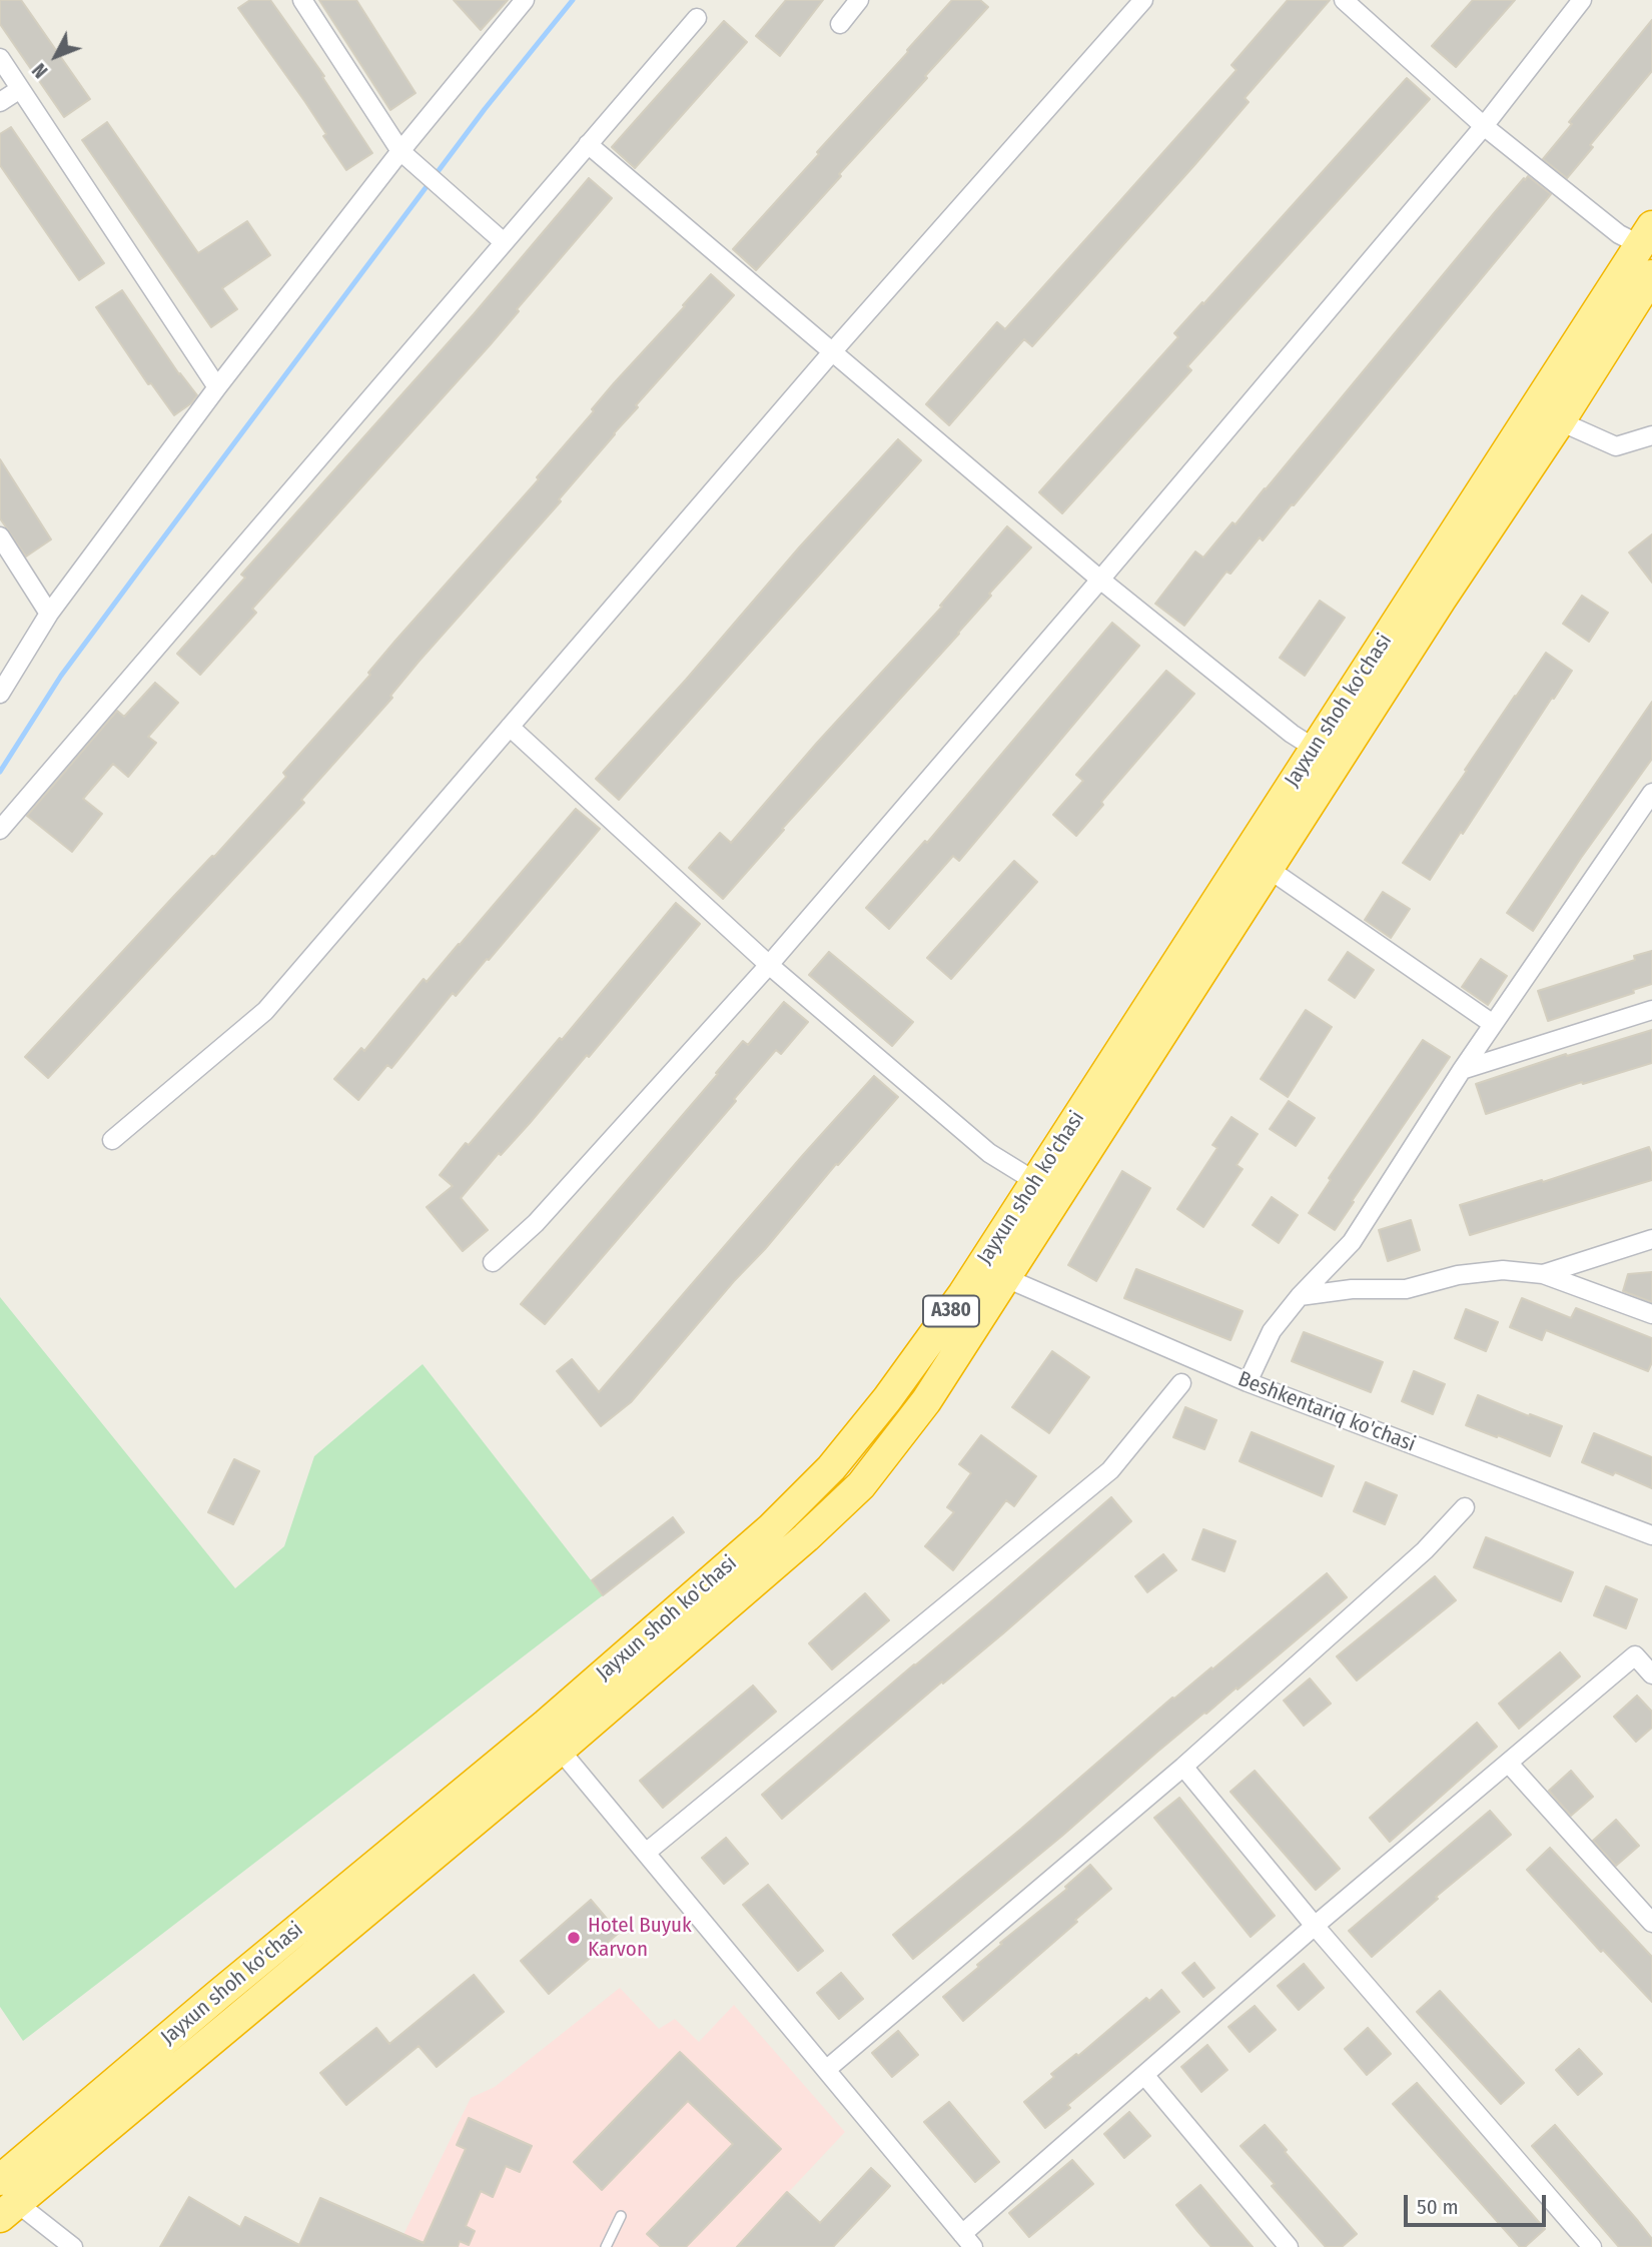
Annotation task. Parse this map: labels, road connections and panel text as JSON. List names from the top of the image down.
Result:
{
  "streets": {
    "highway": ["Jayxun shoh ko'chasi", "A380"],
    "street": ["Beshkentariq ko'chasi"]
  },
  "crossings": [
    ["Jayxun shoh ko'chasi", "Beshkentariq ko'chasi"]
  ],
  "places": ["Hotel Buyuk Karvon"],
  "scale_bar": "50 m",
  "north": "bottom left"
}
